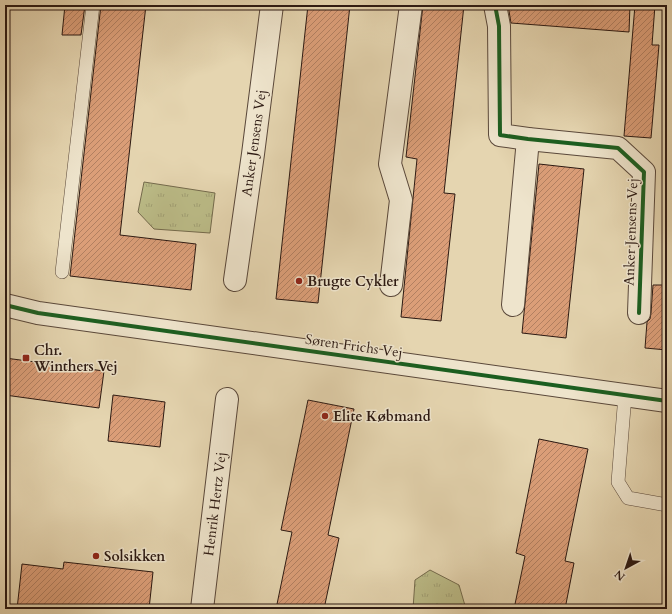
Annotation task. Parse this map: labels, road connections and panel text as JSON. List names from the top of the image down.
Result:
{
  "streets": {
    "street": ["Anker Jensens Vej", "Søren Frichs Vej", "Henrik Hertz Vej"]
  },
  "places": {
    "other": ["Brugte Cykler", "Elite Købmand", "Solsikken"],
    "transit": ["Chr. Winthers Vej"]
  },
  "north": "bottom left"
}
